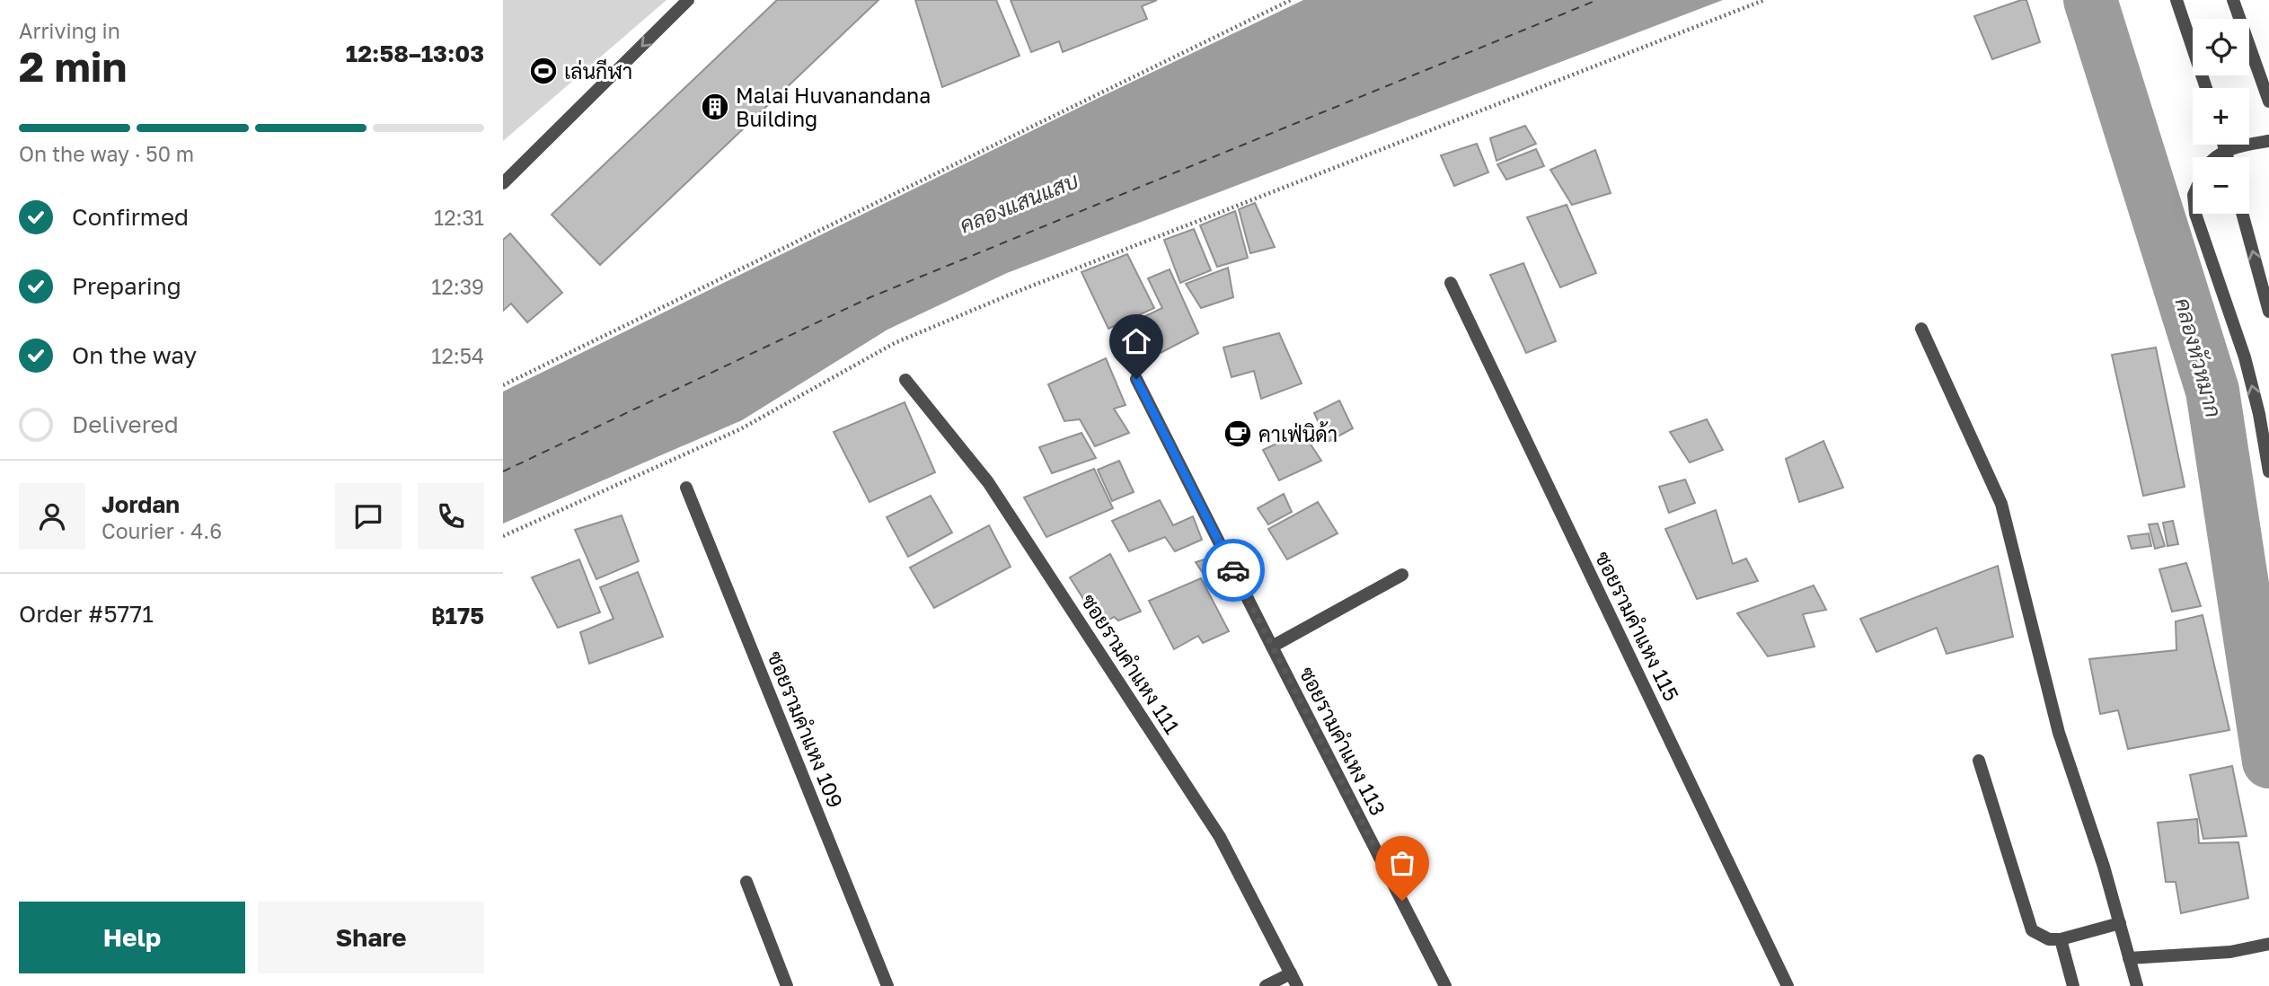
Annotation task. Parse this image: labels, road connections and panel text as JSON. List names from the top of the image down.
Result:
{
  "streets": {
    "street": [
      "ซอยรามคำแหง 115",
      "ซอยรามคำแหง 111",
      "ซอยรามคำแหง 109",
      "ซอยรามคำแหง 113"
    ]
  },
  "water": ["คลองแสนแสบ", "คลองหัวหมาก"],
  "places": {
    "sports": ["เล่นกีฬา"],
    "building": ["Malai Huvanandana Building"],
    "cafe": ["คาเฟ่นิด้า"]
  },
  "page": {
    "heading": ["2 min", "Arriving in", "12:58–13:03"],
    "panel": [
      "Jordan",
      "Courier · 4.6",
      "Order #5771",
      "฿175"
    ],
    "map_buttons": ["+", "−"],
    "bar": "On the way · 50 m",
    "list": [
      ["Confirmed", "12:31"],
      ["Preparing", "12:39"],
      ["On the way", "12:54"],
      "Delivered"
    ],
    "buttons": ["Help", "Share"]
  }
}
